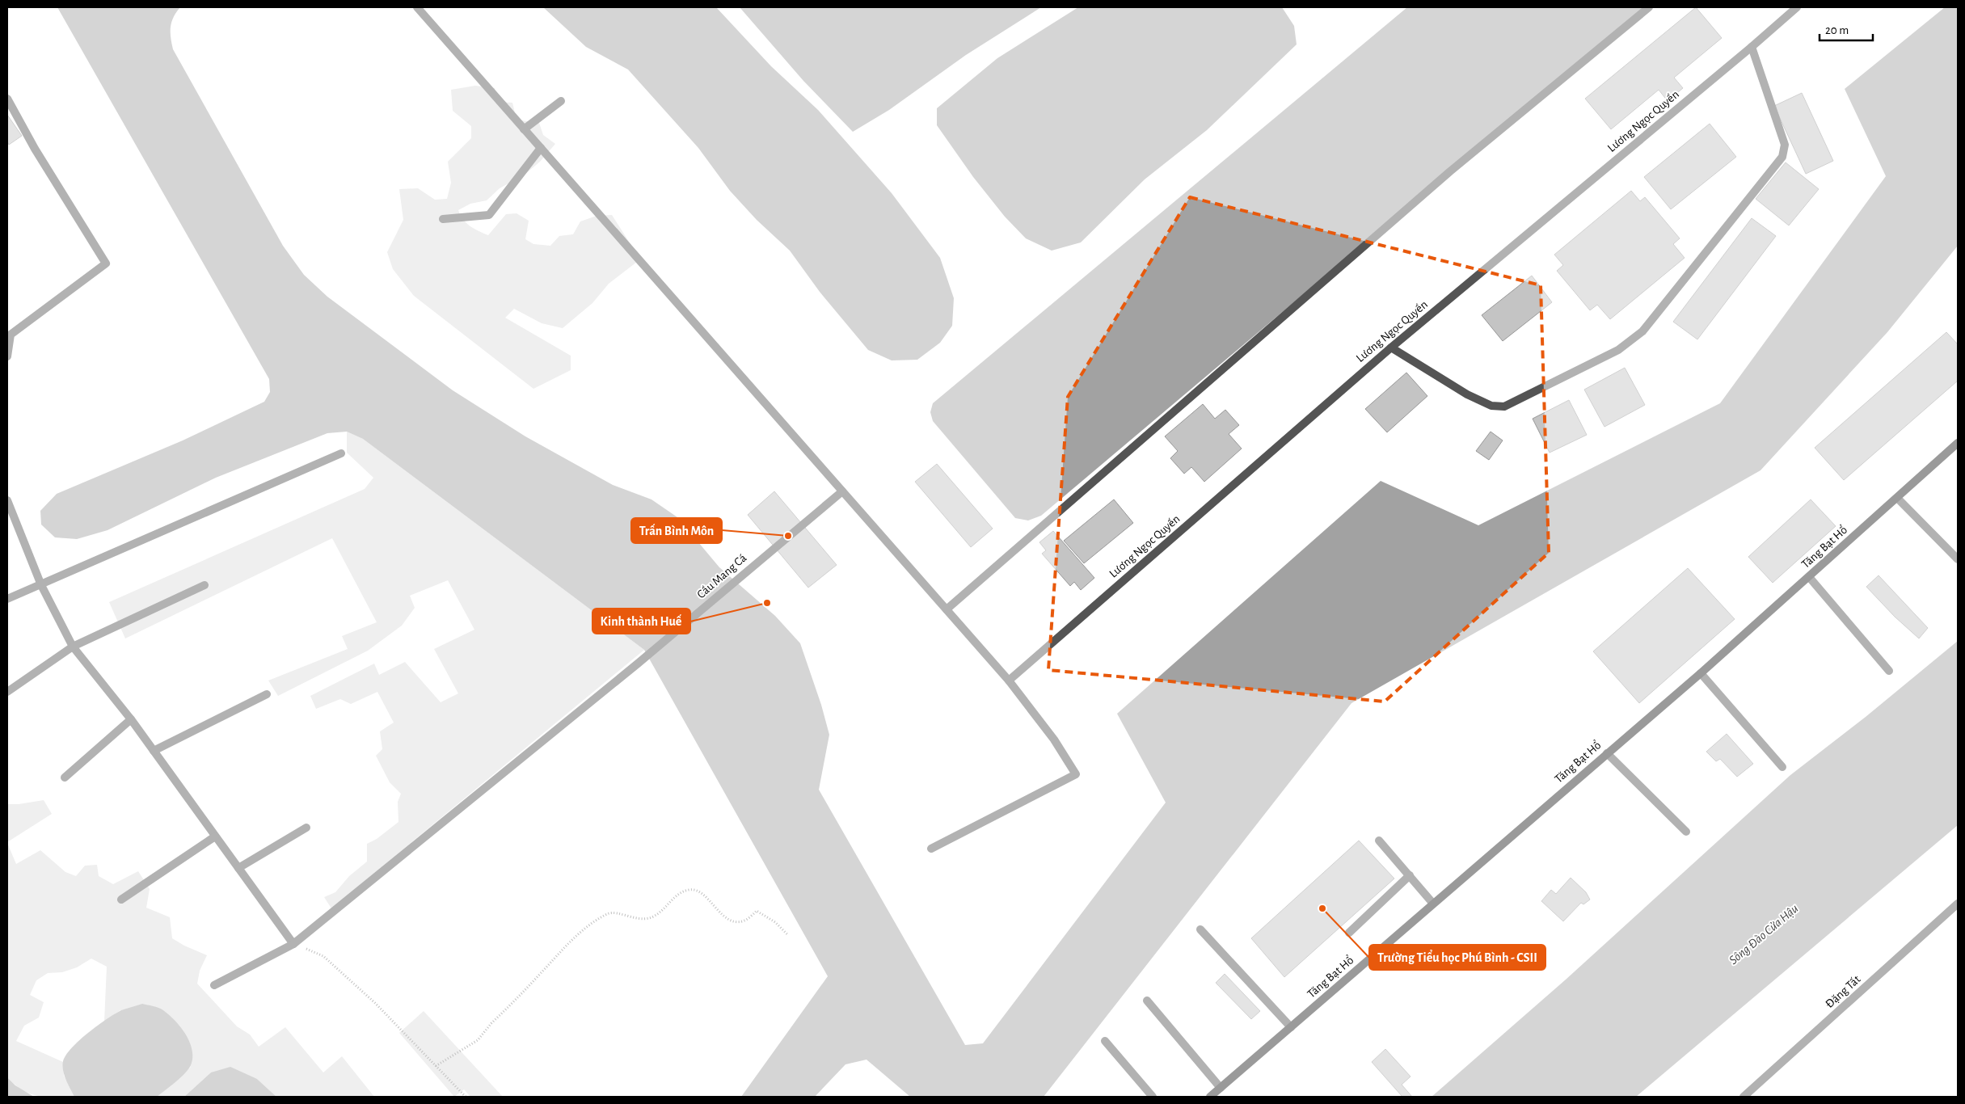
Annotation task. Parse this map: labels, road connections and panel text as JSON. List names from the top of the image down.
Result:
{
  "streets": {
    "main road": ["Tăng Bạt Hổ"],
    "street": ["Lương Ngọc Quyến", "Cầu Mang Cá", "Đặng Tất"]
  },
  "water": ["Sông Đào Cửa Hậu"],
  "places": ["Trấn Bình Môn", "Kinh thành Huế", "Trường Tiểu học Phú Bình - CSII"],
  "scale_bar": "20 m"
}
